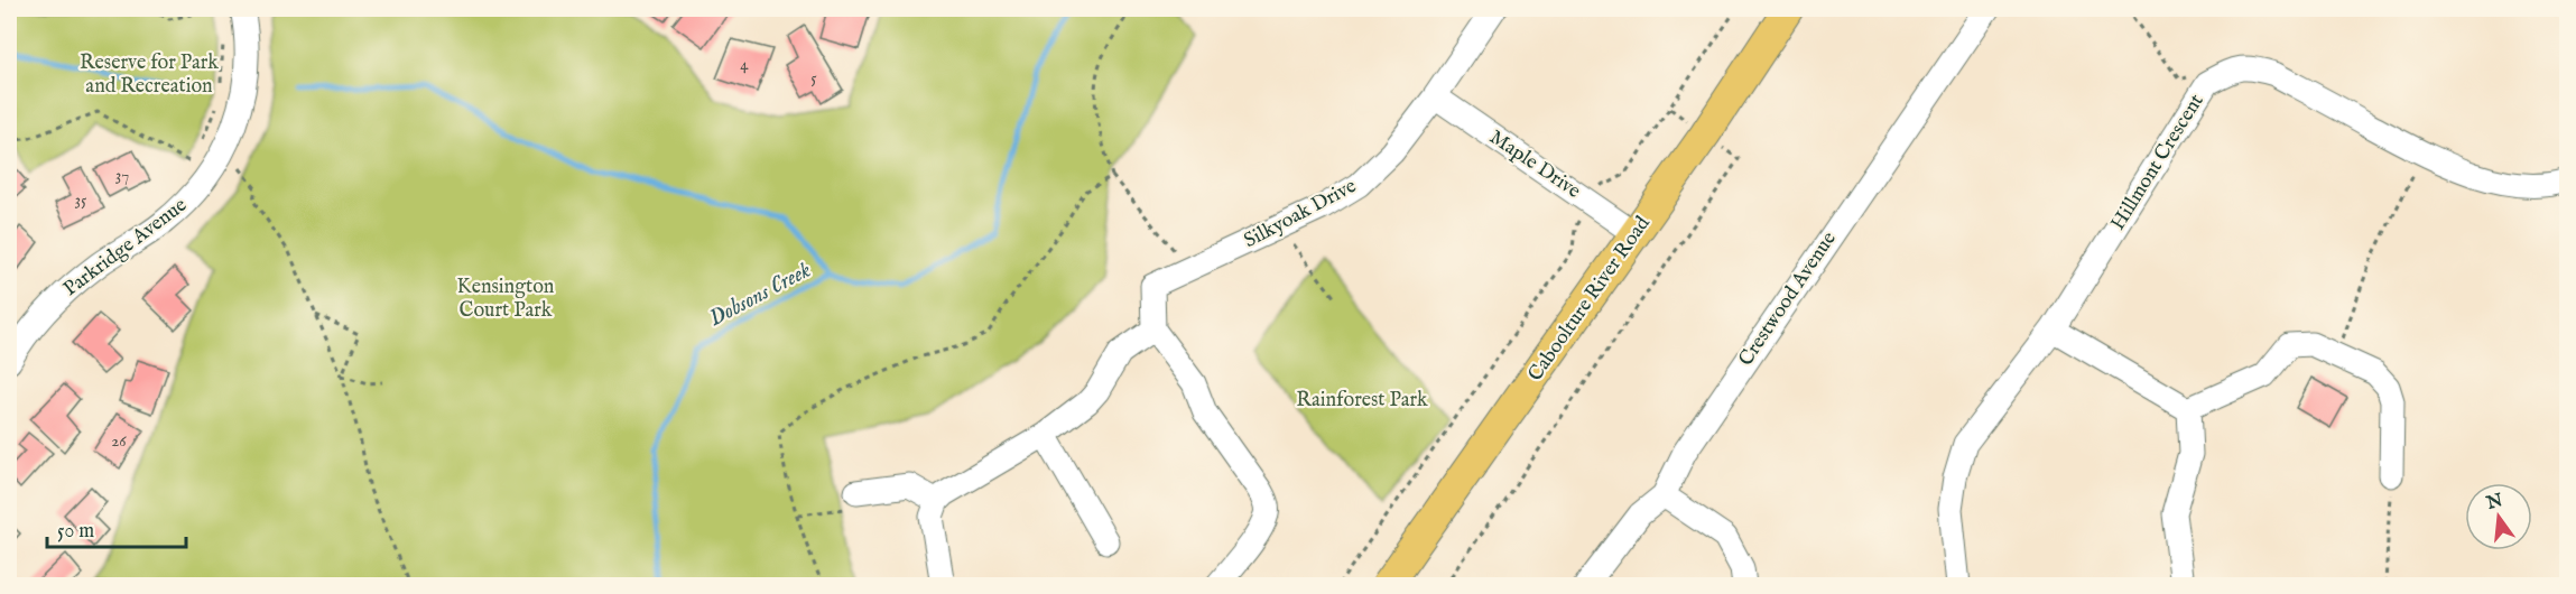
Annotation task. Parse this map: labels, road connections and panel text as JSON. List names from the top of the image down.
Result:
{
  "streets": {
    "main road": ["Caboolture River Road"],
    "street": [
      "Hillmont Crescent",
      "Maple Drive",
      "Silkyoak Drive",
      "Parkridge Avenue",
      "Crestwood Avenue"
    ]
  },
  "crossings": [
    ["Maple Drive", "Silkyoak Drive"],
    ["Maple Drive", "Caboolture River Road"]
  ],
  "water": ["Dobsons Creek"],
  "parks": ["Reserve for Park and Recreation", "Kensington Court Park", "Rainforest Park"],
  "house_numbers": [
    "4",
    "5",
    "37",
    "35",
    "26"
  ],
  "scale_bar": "50 m",
  "north": "top"
}
